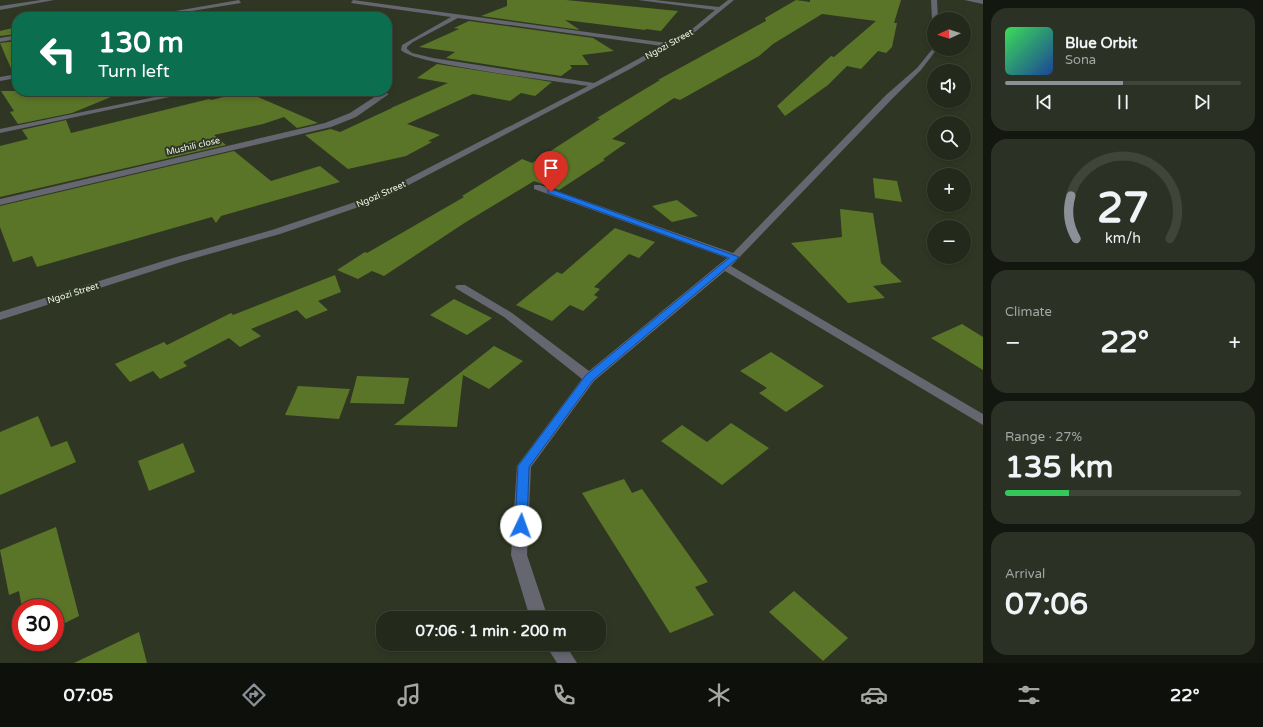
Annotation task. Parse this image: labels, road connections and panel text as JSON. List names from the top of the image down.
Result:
{
  "streets": {
    "street": ["Ngozi Street", "Mushili close"]
  },
  "north": "left",
  "page": {
    "map_buttons": ["+", "−"],
    "turn": ["130 m", "Turn left"],
    "song": ["Blue Orbit", "Sona"],
    "tile": [
      "Climate",
      ["Range · 27%", "135 km"],
      ["Arrival", "07:06"]
    ],
    "heat": ["−", "22°", "+"],
    "limit": "30",
    "trip": "07:06 · 1 min · 200 m",
    "tabs": ["07:05", "22°"],
    "gauge": ["27", "km/h"]
  }
}
